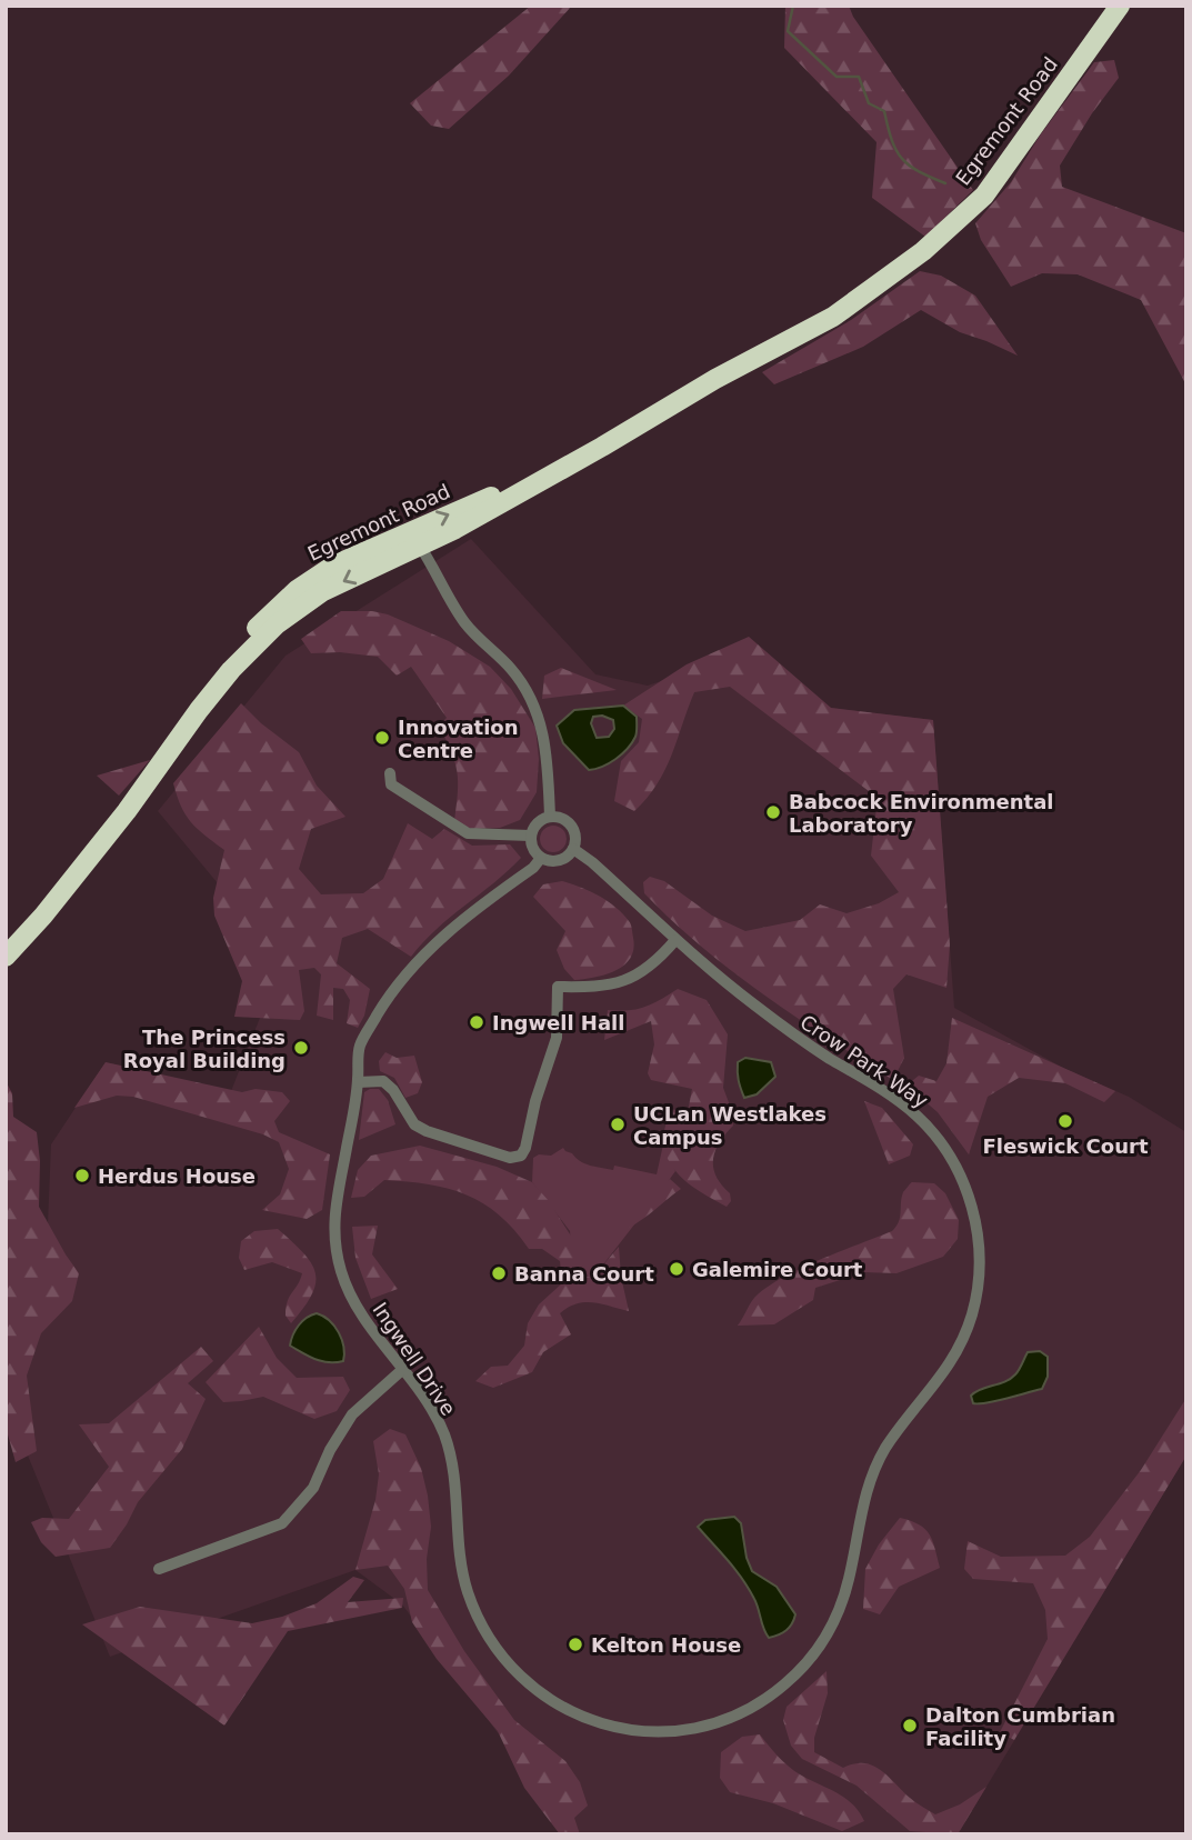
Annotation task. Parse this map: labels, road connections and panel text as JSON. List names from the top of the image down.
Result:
{
  "streets": {
    "highway": ["Egremont Road"],
    "street": ["Crow Park Way", "Ingwell Drive"]
  },
  "crossings": [
    ["Crow Park Way", "Ingwell Drive"]
  ],
  "places": [
    "Innovation Centre",
    "Babcock Environmental Laboratory",
    "Ingwell Hall",
    "The Princess Royal Building",
    "Fleswick Court",
    "UCLan Westlakes Campus",
    "Herdus House",
    "Galemire Court",
    "Banna Court",
    "Kelton House",
    "Dalton Cumbrian Facility"
  ]
}
